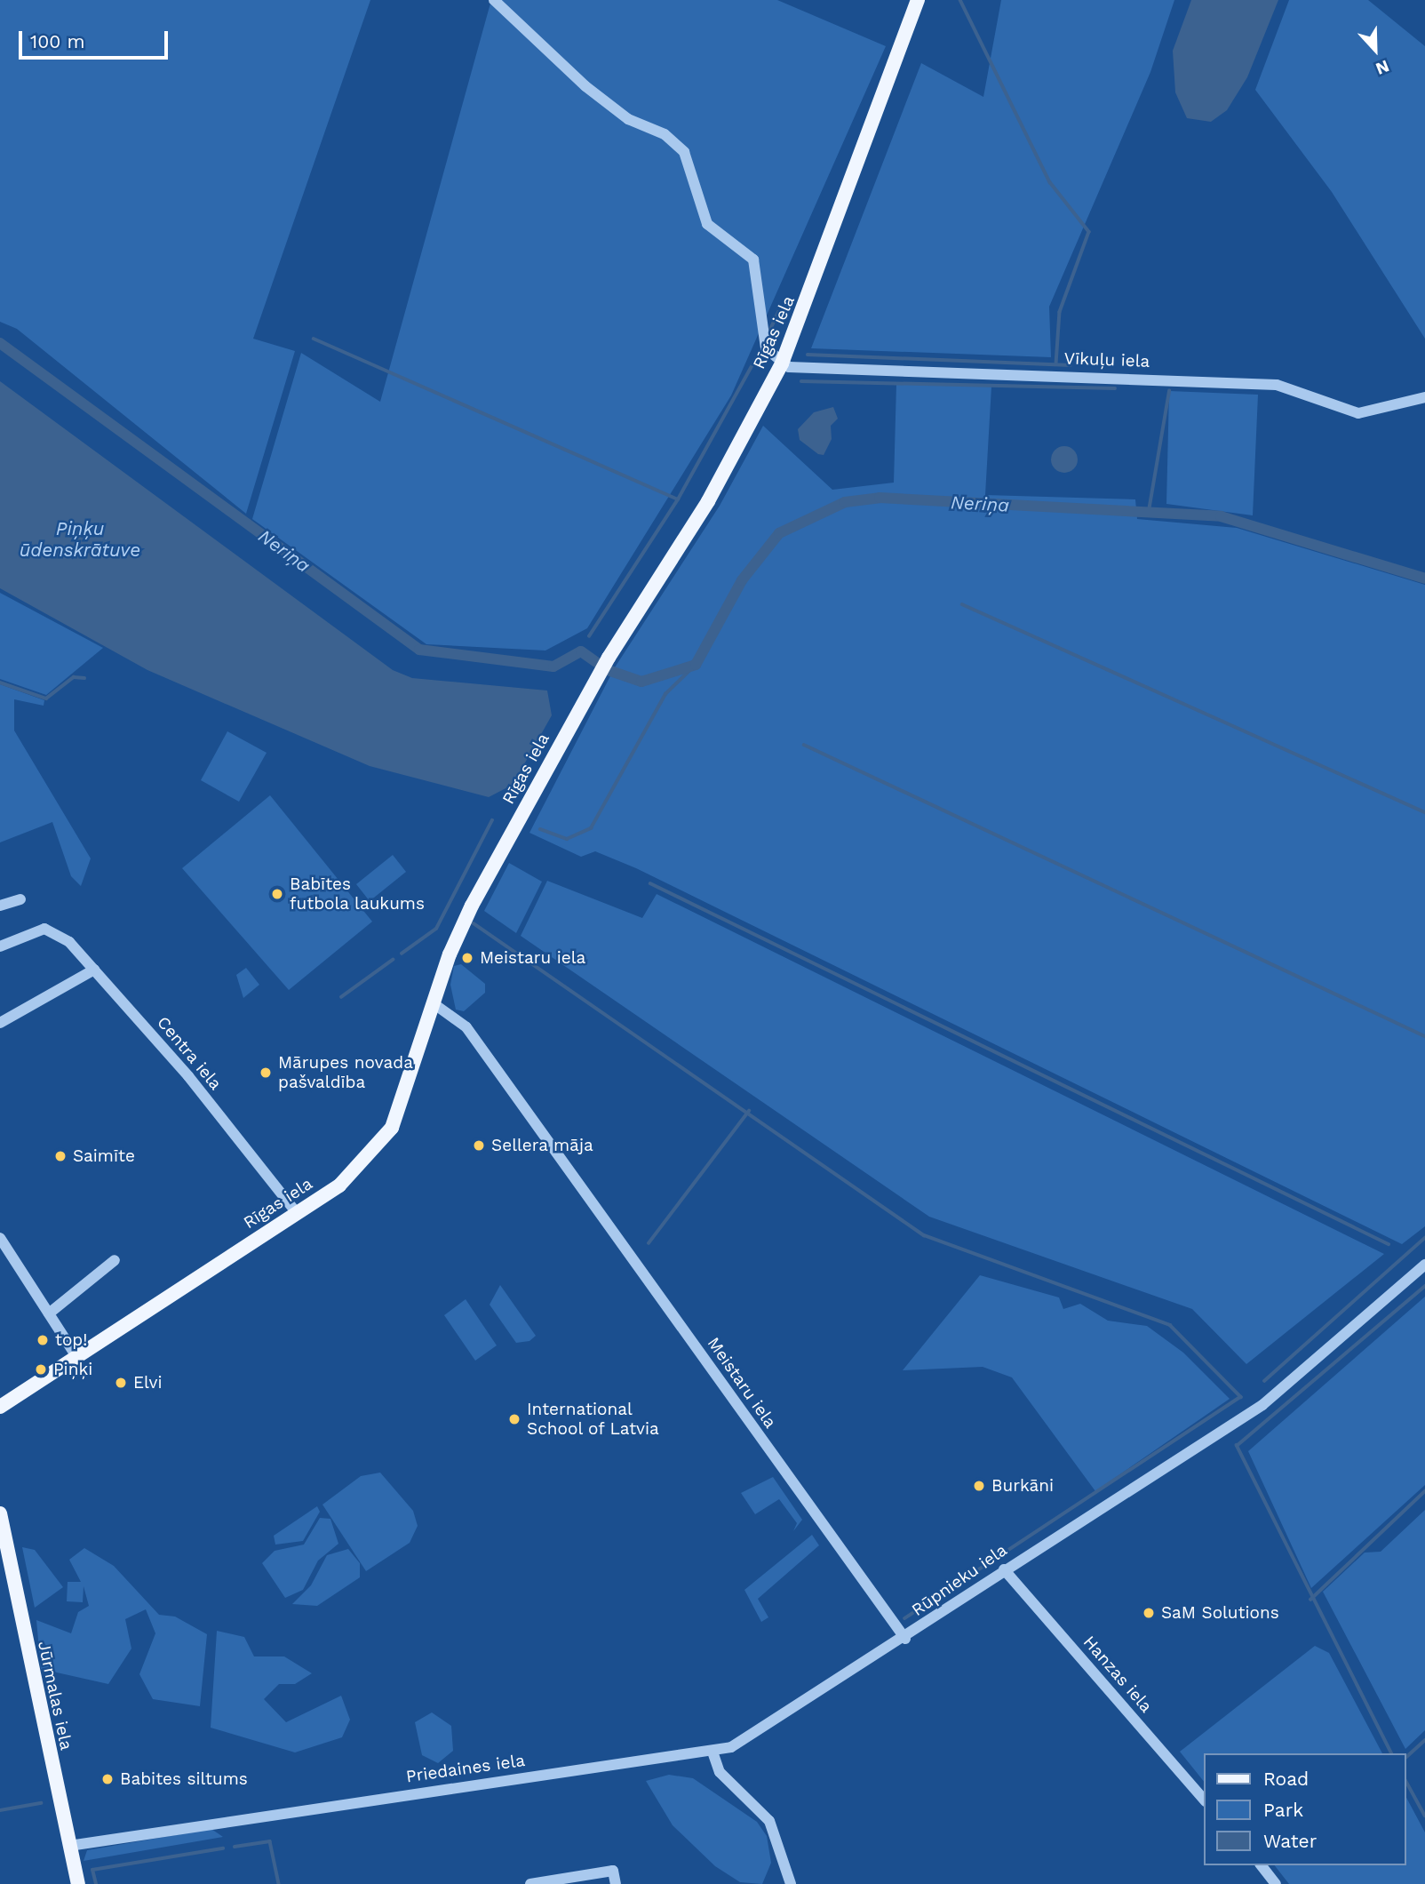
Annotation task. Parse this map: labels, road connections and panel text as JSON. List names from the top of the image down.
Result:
{
  "streets": {
    "main road": ["Rīgas iela", "Jūrmalas iela"],
    "street": [
      "Vīkuļu iela",
      "Centra iela",
      "Meistaru iela",
      "Rūpnieku iela",
      "Hanzas iela",
      "Priedaines iela"
    ]
  },
  "crossings": [
    ["Rīgas iela", "Vīkuļu iela"],
    ["Rīgas iela", "Centra iela"],
    ["Rīgas iela", "Meistaru iela"],
    ["Meistaru iela", "Rūpnieku iela"],
    ["Rūpnieku iela", "Hanzas iela"],
    ["Rūpnieku iela", "Priedaines iela"],
    ["Jūrmalas iela", "Priedaines iela"]
  ],
  "water": ["Neriņa", "Piņķu ūdenskrātuve"],
  "places": [
    "Babītes futbola laukums",
    "Meistaru iela",
    "Mārupes novada pašvaldība",
    "Sellera māja",
    "Saimīte",
    "top!",
    "Piņķi",
    "Elvi",
    "International School of Latvia",
    "Burkāni",
    "SaM Solutions",
    "Babites siltums"
  ],
  "legend": ["Road", "Park", "Water"],
  "scale_bar": "100 m",
  "north": "bottom"
}
